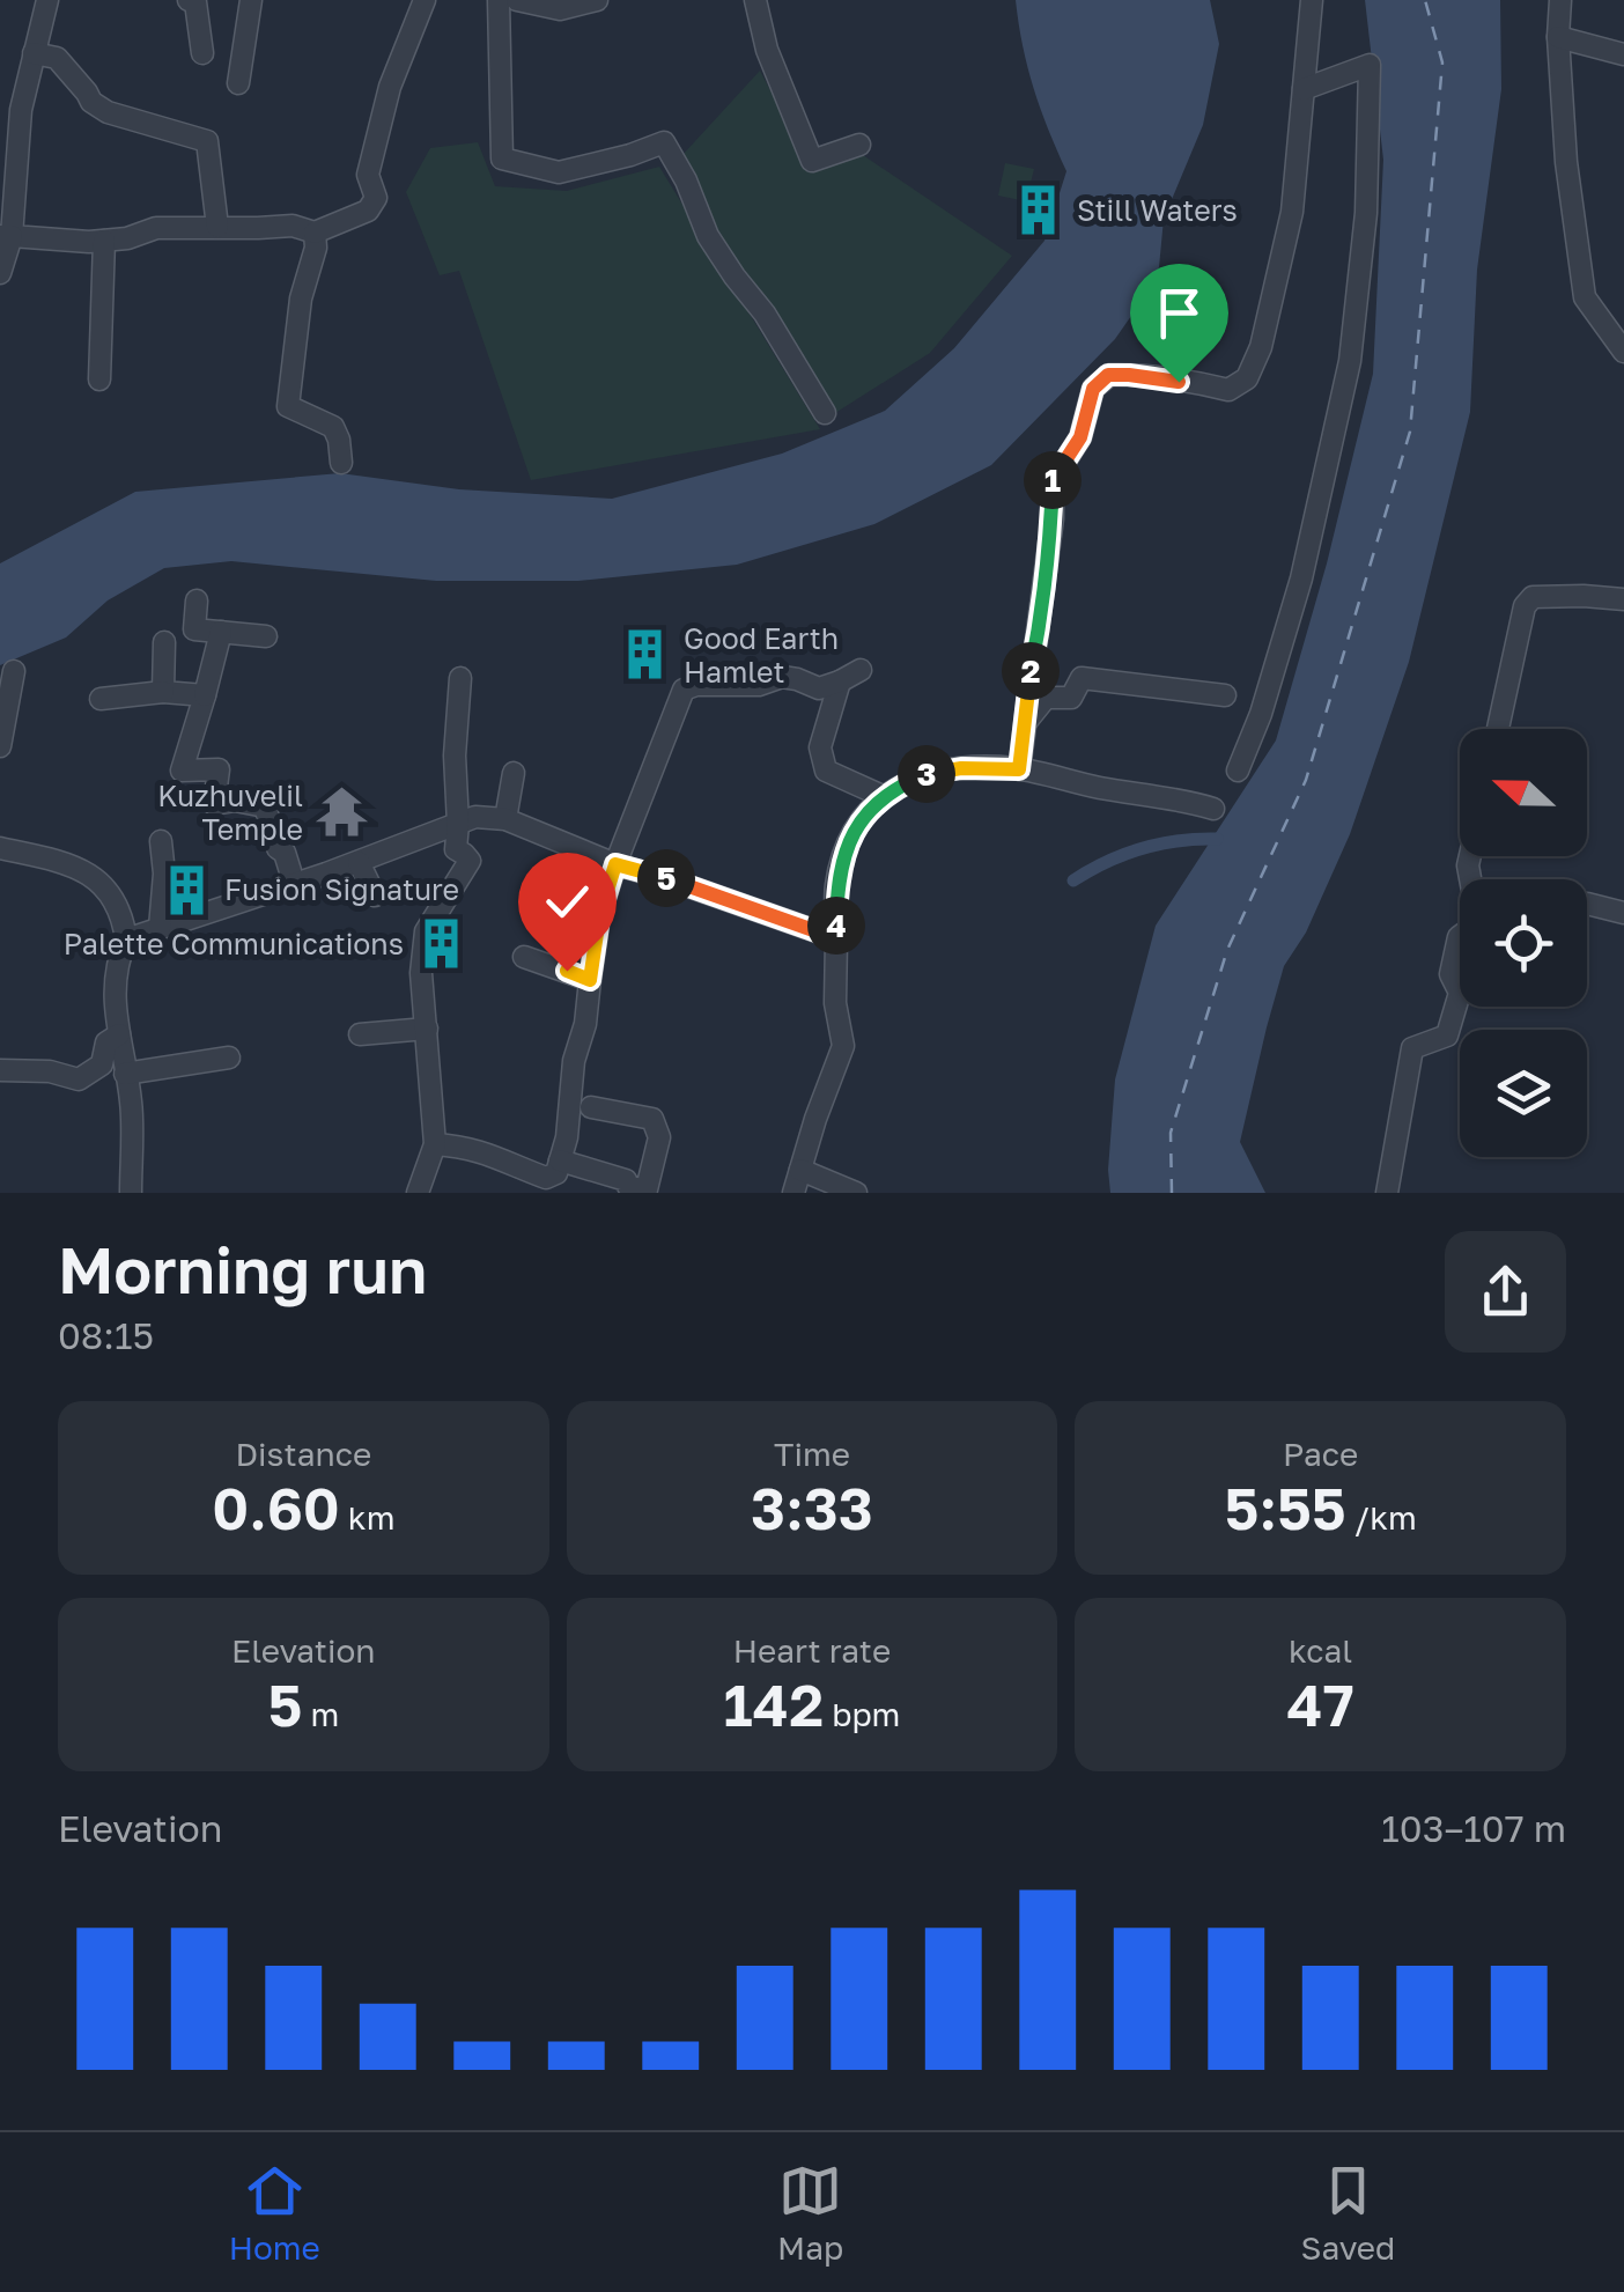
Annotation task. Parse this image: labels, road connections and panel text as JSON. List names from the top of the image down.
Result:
{
  "places": {
    "building": [
      "Still Waters",
      "Good Earth Hamlet",
      "Fusion Signature",
      "Palette Communications"
    ],
    "temple": ["Kuzhuvelil Temple"]
  },
  "north": "left",
  "page": {
    "pins": [
      "1",
      "2",
      "3",
      "5",
      "4"
    ],
    "heading": ["Morning run", "08:15"],
    "stats": [
      ["Distance", "0.60 km"],
      ["Time", "3:33"],
      ["Pace", "5:55 /km"],
      ["Elevation", "5 m"],
      ["Heart rate", "142 bpm"],
      ["kcal", "47"]
    ],
    "chart": ["Elevation", "103–107 m"],
    "tabs": ["Home", "Map", "Saved"]
  }
}
